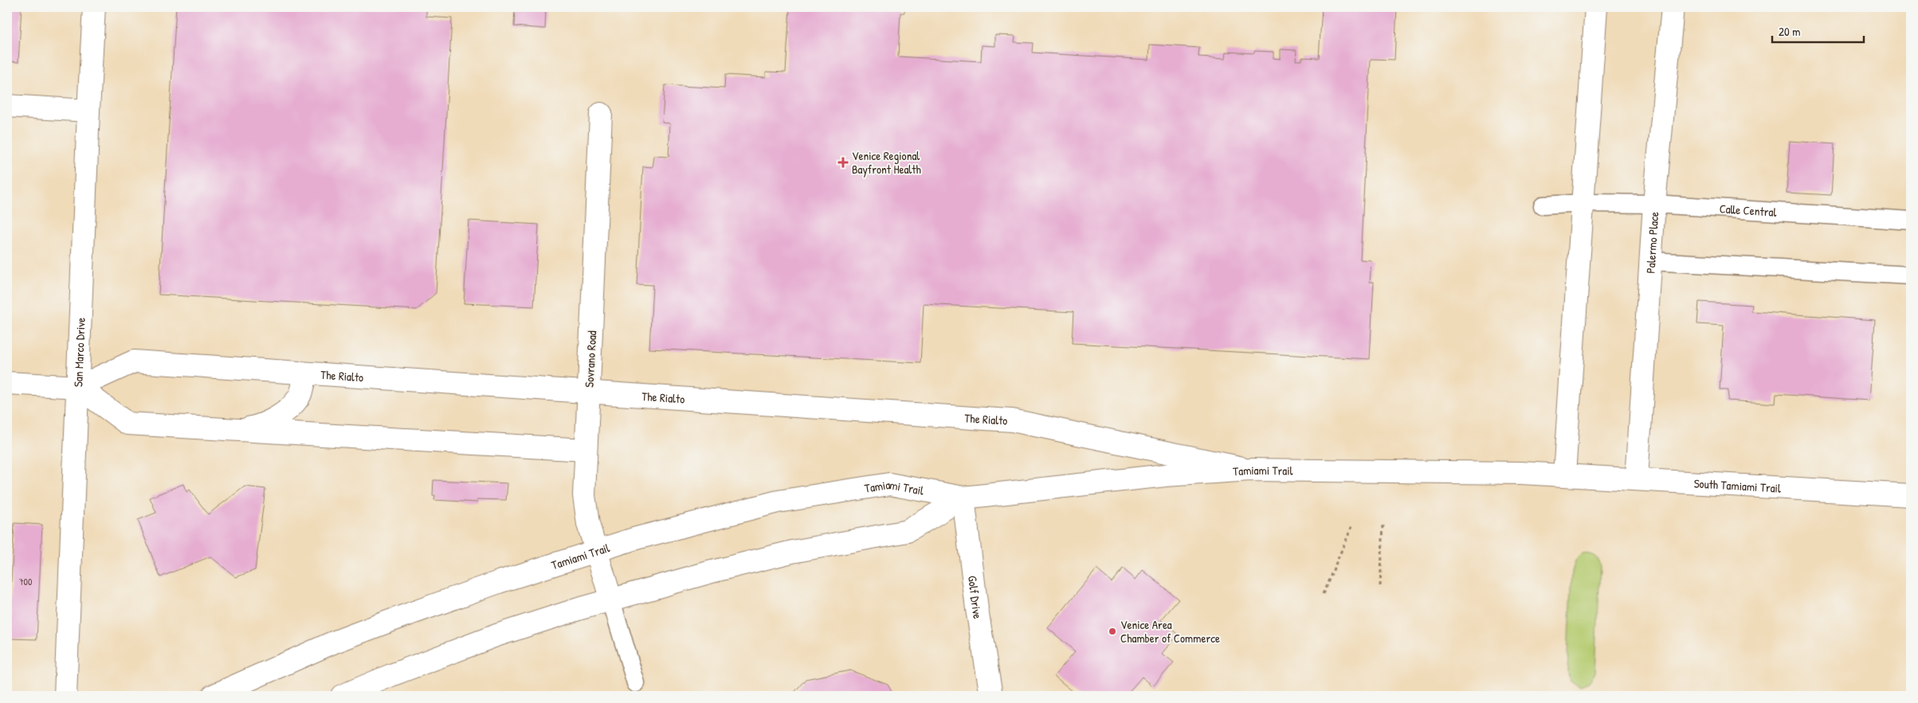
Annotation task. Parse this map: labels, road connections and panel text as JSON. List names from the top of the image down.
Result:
{
  "streets": {
    "street": [
      "Palermo Place",
      "San Marco Drive",
      "Sovrano Road",
      "The Rialto",
      "Tamiami Trail",
      "South Tamiami Trail",
      "Golf Drive"
    ],
    "lane": ["Calle Central"]
  },
  "crossings": [
    ["Calle Central", "Palermo Place"],
    ["Palermo Place", "South Tamiami Trail"],
    ["San Marco Drive", "The Rialto"],
    ["Sovrano Road", "The Rialto"],
    ["Sovrano Road", "Tamiami Trail"],
    ["The Rialto", "Tamiami Trail"],
    ["Tamiami Trail", "South Tamiami Trail"],
    ["Tamiami Trail", "Golf Drive"]
  ],
  "places": {
    "health": ["Venice Regional Bayfront Health"],
    "other": ["Venice Area Chamber of Commerce"]
  },
  "house_numbers": ["700"],
  "scale_bar": "20 m"
}
